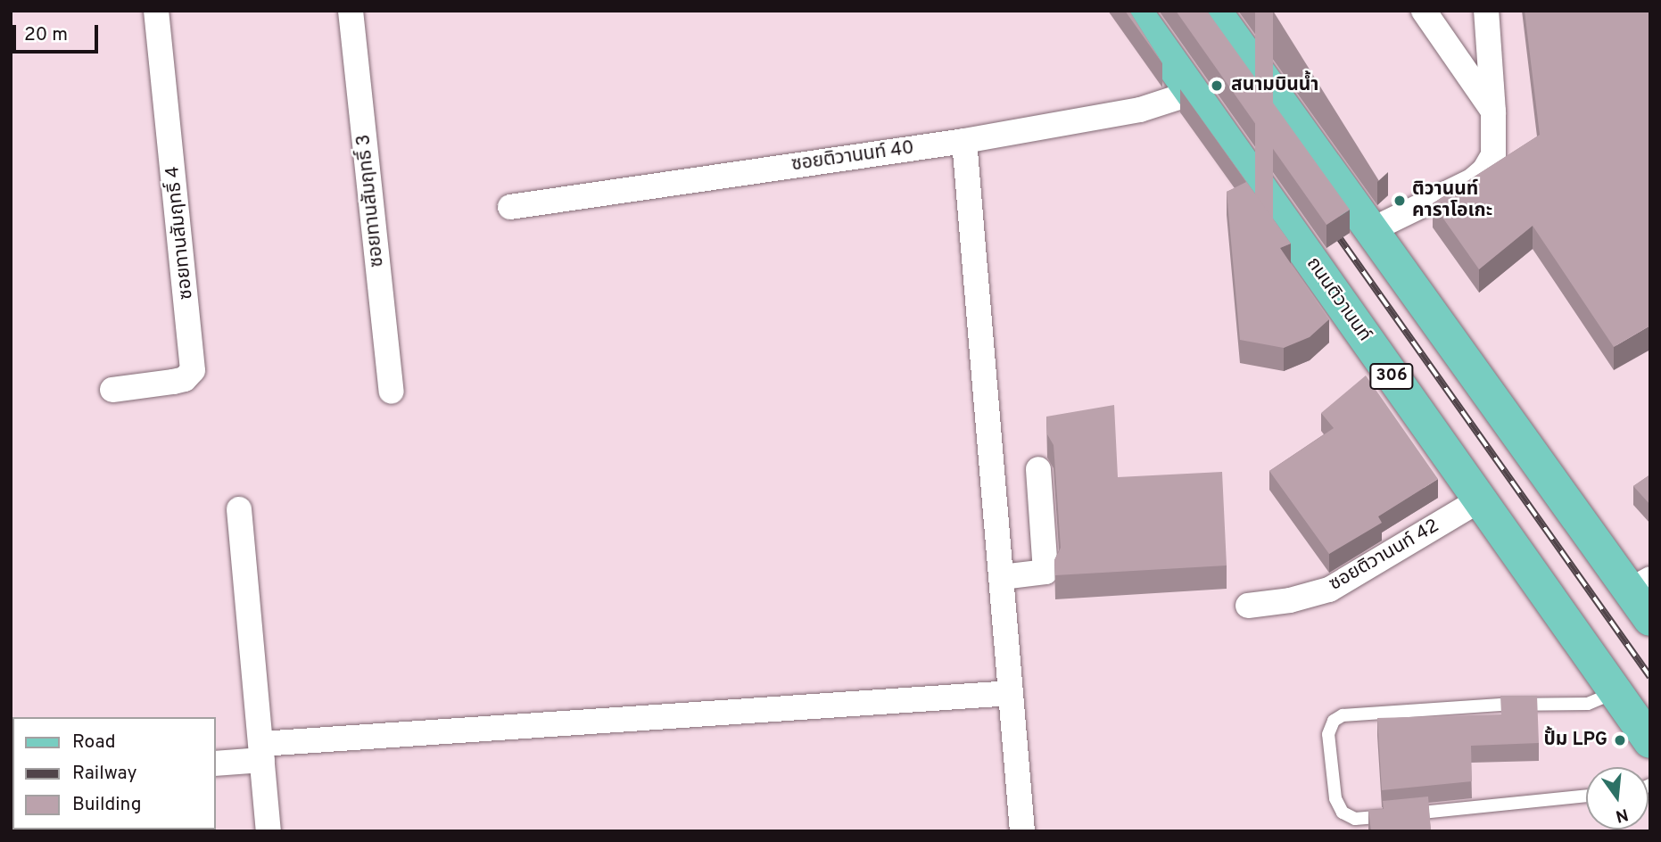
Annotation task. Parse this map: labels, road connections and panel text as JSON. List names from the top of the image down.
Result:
{
  "streets": {
    "main road": ["ถนนติวานนท์", "306"],
    "street": [
      "ซอยติวานนท์ 40",
      "ซอยทานสัมฤทธิ์ 3",
      "ซอยทานสัมฤทธิ์ 4",
      "ซอยติวานนท์ 42"
    ]
  },
  "crossings": [
    ["ซอยติวานนท์ 40", "ถนนติวานนท์"],
    ["ถนนติวานนท์", "ซอยติวานนท์ 42"]
  ],
  "places": ["สนามบินน้ำ", "ติวานนท์ คาราโอเกะ", "ปั้ม LPG"],
  "legend": ["Road", "Railway", "Building"],
  "scale_bar": "20 m",
  "north": "bottom"
}
